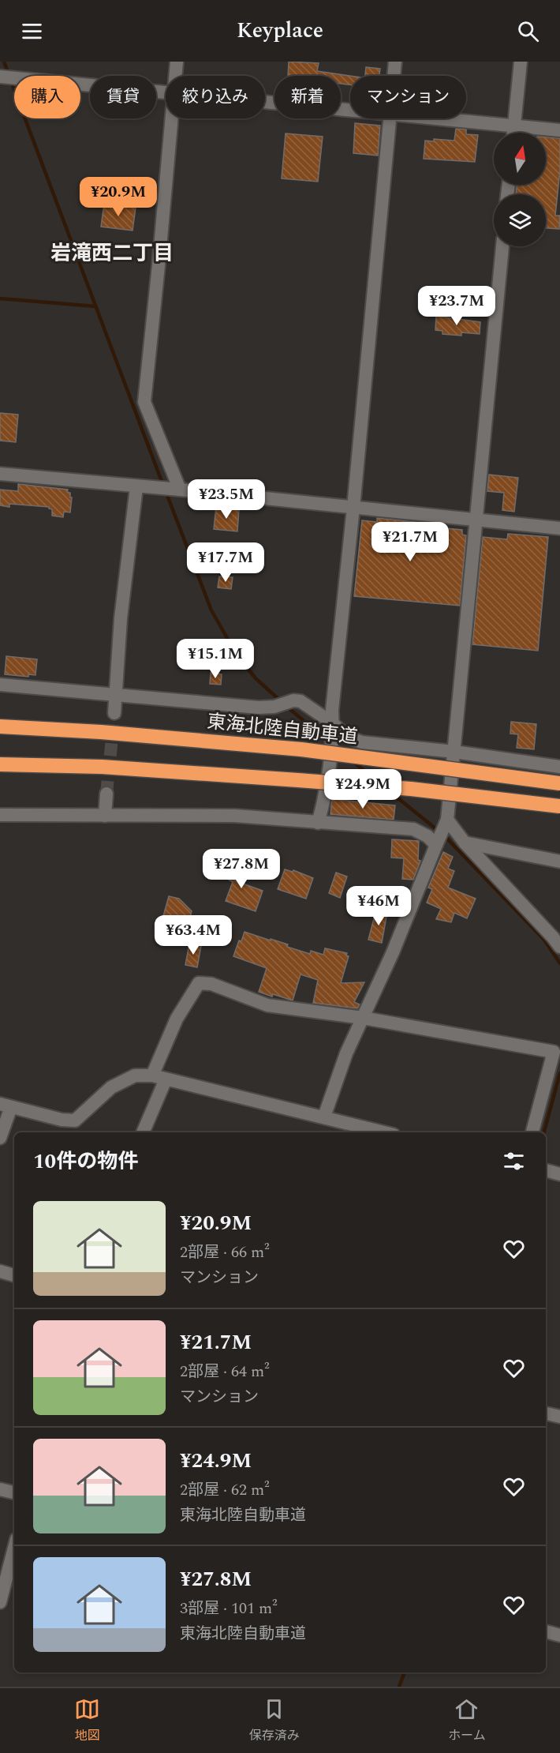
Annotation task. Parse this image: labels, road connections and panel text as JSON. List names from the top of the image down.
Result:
{
  "streets": {
    "highway": ["東海北陸自動車道"]
  },
  "districts": ["岩滝西二丁目"],
  "north": "top",
  "page": {
    "header": "Keyplace",
    "chip": [
      "購入",
      "賃貸",
      "絞り込み",
      "新着",
      "マンション"
    ],
    "price": [
      "¥20.9M",
      "¥23.7M",
      "¥23.5M",
      "¥21.7M",
      "¥17.7M",
      "¥15.1M",
      "¥24.9M",
      "¥27.8M",
      "¥46M",
      "¥63.4M"
    ],
    "heading": "10件の物件",
    "list": [
      {
        "name": "¥20.9M",
        "note": "2部屋 · 66 m² · マンション"
      },
      {
        "name": "¥21.7M",
        "note": "2部屋 · 64 m² · マンション"
      },
      {
        "name": "¥24.9M",
        "note": "2部屋 · 62 m² · 東海北陸自動車道"
      },
      {
        "name": "¥27.8M",
        "note": "3部屋 · 101 m² · 東海北陸自動車道"
      }
    ],
    "tabs": ["地図", "保存済み", "ホーム"]
  }
}
